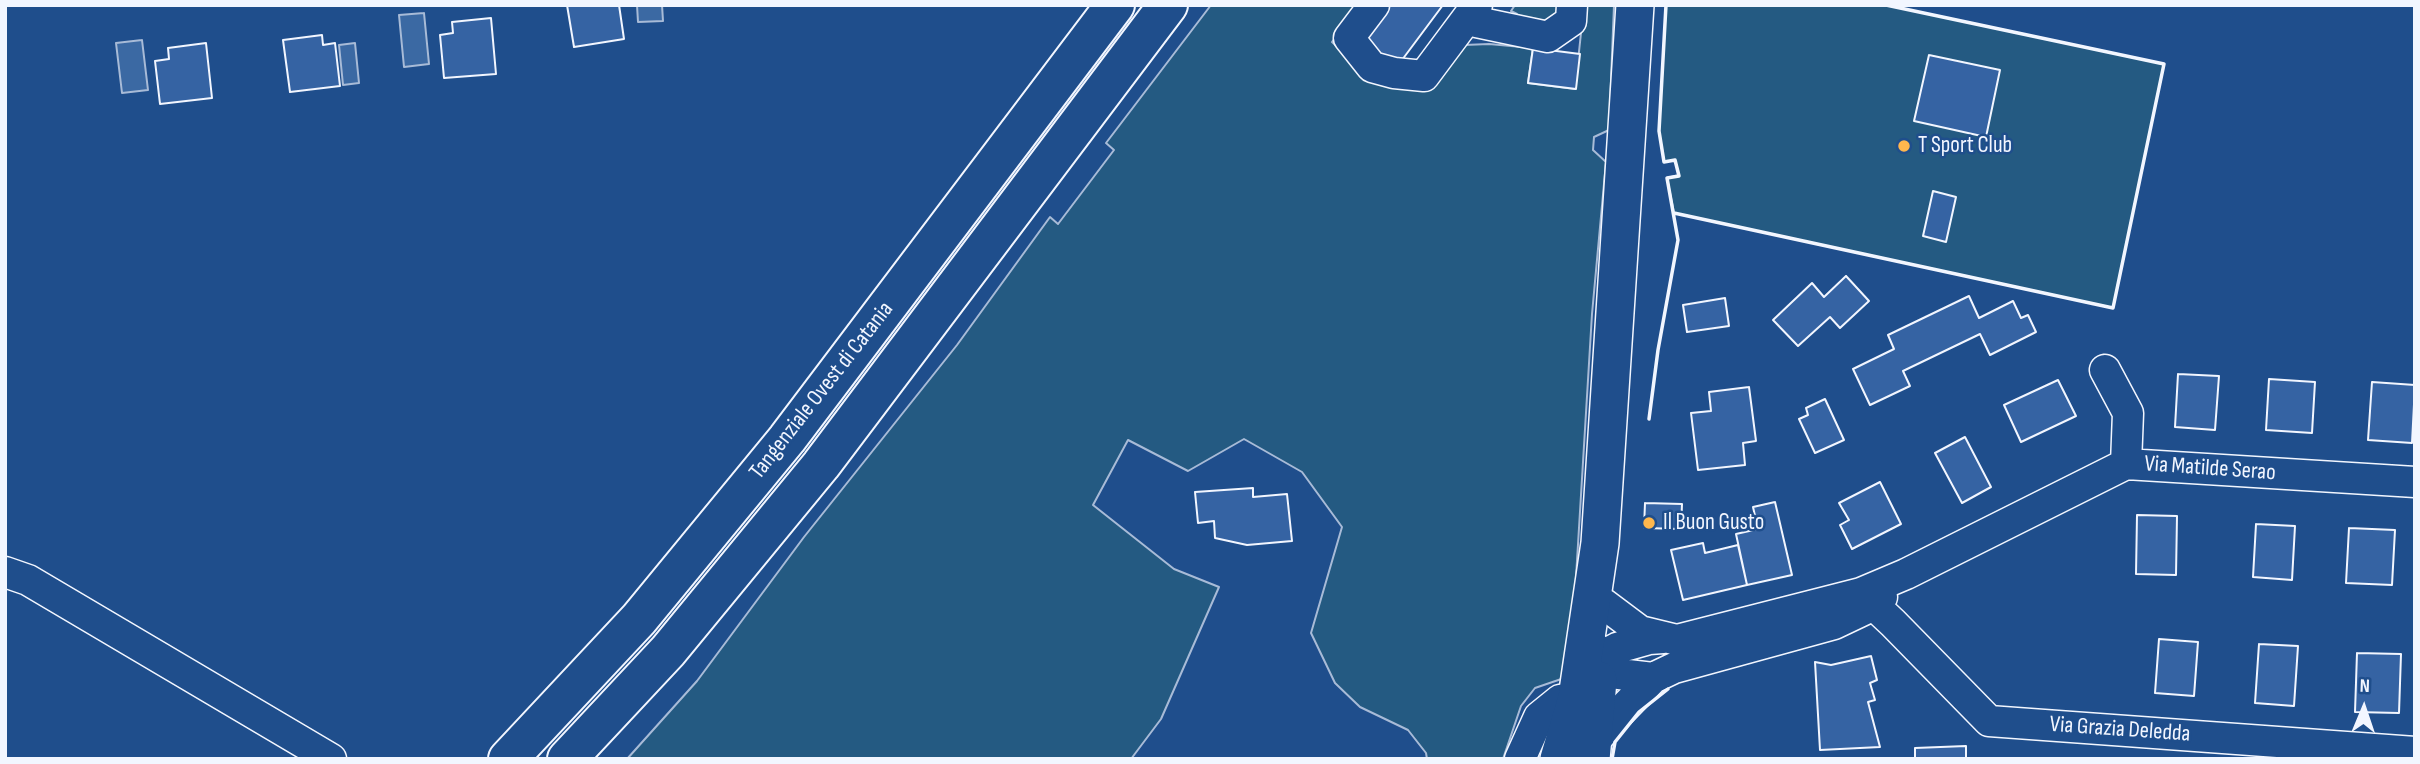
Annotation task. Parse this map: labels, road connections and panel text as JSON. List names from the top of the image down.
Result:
{
  "streets": {
    "highway": ["Tangenziale Ovest di Catania"],
    "street": ["Via Matilde Serao", "Via Grazia Deledda"]
  },
  "crossings": [
    ["Via Matilde Serao", "Via Grazia Deledda"]
  ],
  "places": ["T Sport Club", "Il Buon Gusto"],
  "north": "top"
}
